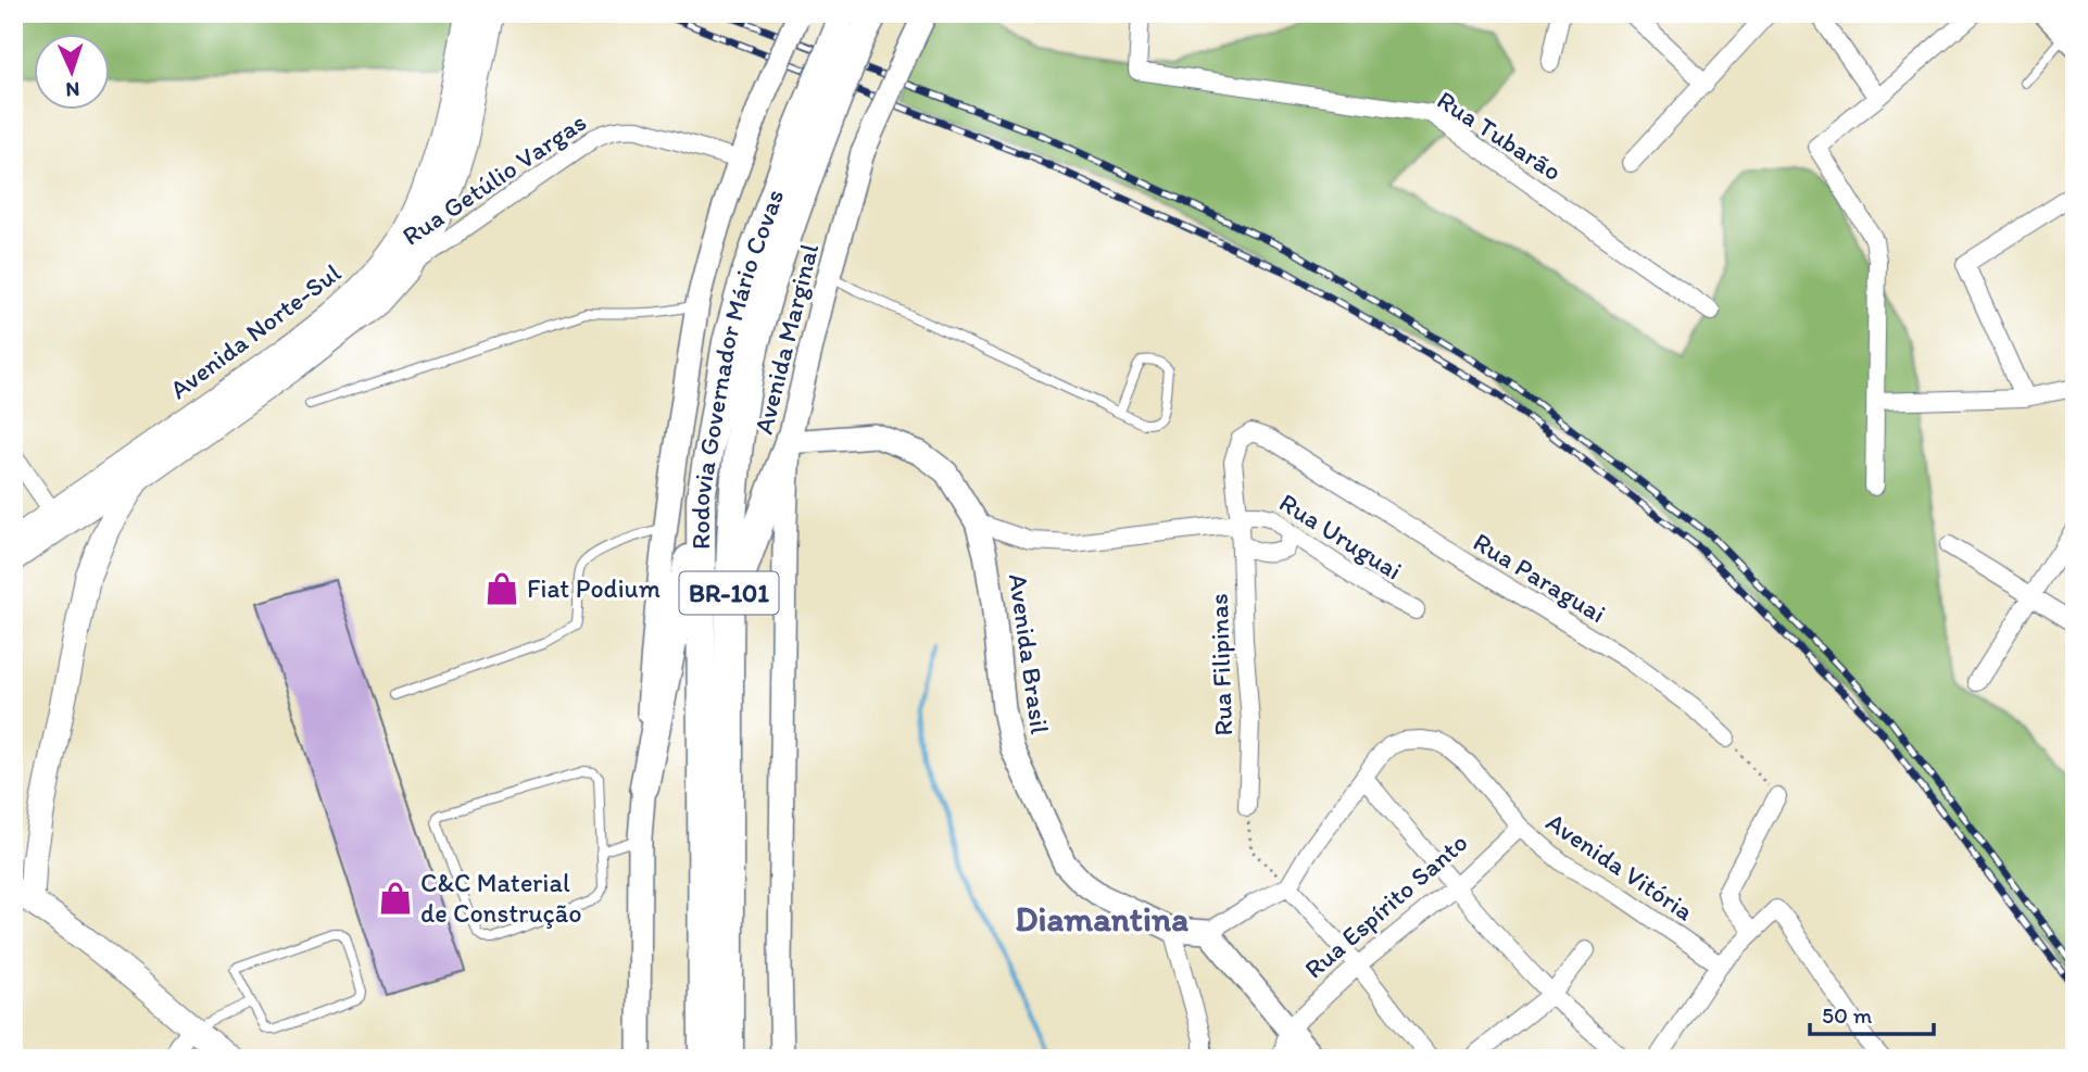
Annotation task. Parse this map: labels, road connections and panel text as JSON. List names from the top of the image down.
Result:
{
  "streets": {
    "main road": ["Avenida Norte-Sul", "Rodovia Governador Mário Covas", "BR-101"],
    "street": [
      "Rua Tubarão",
      "Rua Getúlio Vargas",
      "Avenida Marginal",
      "Rua Uruguai",
      "Rua Paraguai",
      "Avenida Brasil",
      "Rua Filipinas",
      "Avenida Vitória",
      "Rua Espírito Santo"
    ]
  },
  "crossings": [
    ["Rua Getúlio Vargas", "Avenida Norte-Sul"],
    ["Avenida Marginal", "Avenida Brasil"],
    ["Rua Uruguai", "Rua Filipinas"],
    ["Rua Paraguai", "Rua Filipinas"],
    ["Avenida Vitória", "Rua Espírito Santo"]
  ],
  "districts": ["Diamantina"],
  "places": {
    "shop": ["Fiat Podium", "C&C Material de Construção"]
  },
  "scale_bar": "50 m",
  "north": "bottom"
}
